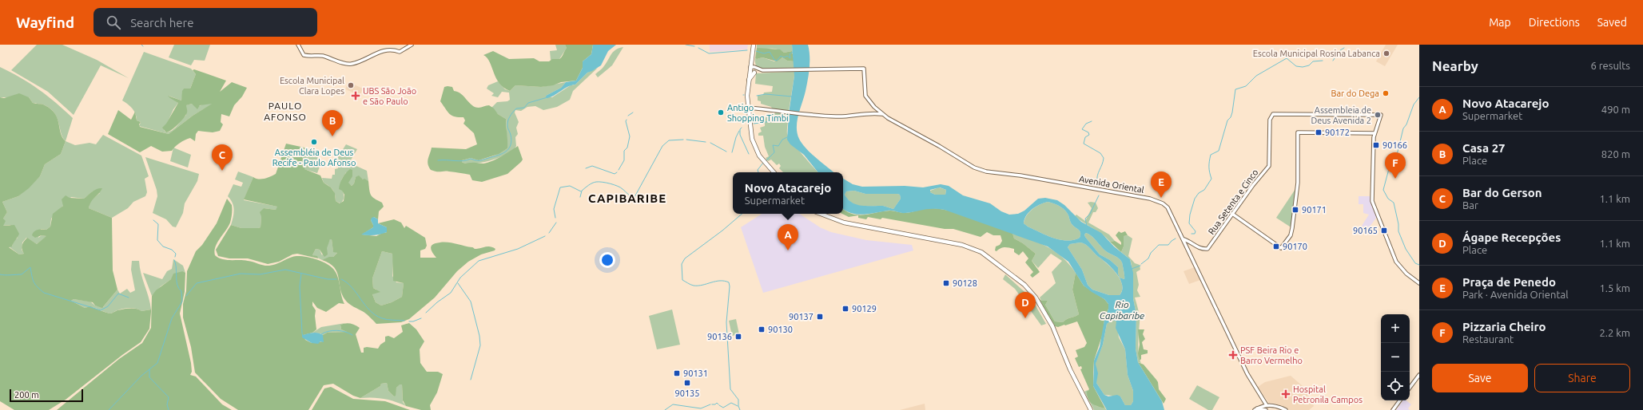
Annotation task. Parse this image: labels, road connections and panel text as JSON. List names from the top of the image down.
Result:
{
  "streets": {
    "street": ["Avenida Oriental", "Rua Setenta e Cinco"]
  },
  "crossings": [
    ["Avenida Oriental", "Rua Setenta e Cinco"]
  ],
  "districts": ["PAULO AFONSO", "CAPIBARIBE"],
  "water": ["Rio Capibaribe"],
  "places": {
    "other": [
      "Escola Municipal Rosina Labanca",
      "Escola Municipal Clara Lopes",
      "Bar do Dega",
      "Antigo Shopping Timbi",
      "Assembleia de Deus Avenida 2",
      "Assembléia de Deus Recife - Paulo Afonso"
    ],
    "health": ["UBS São João e São Paulo", "PSF Beira Rio e Barro Vermelho", "Hospital Petronila Campos"],
    "transit": [
      "90172",
      "90166",
      "90171",
      "90165",
      "90170",
      "90128",
      "90129",
      "90137",
      "90130",
      "90136",
      "90131",
      "90135"
    ]
  },
  "scale_bar": "200 m",
  "page": {
    "header": "Wayfind",
    "search": "Search here",
    "nav": ["Map", "Directions", "Saved"],
    "heading": ["Nearby", "6 results"],
    "list": [
      {
        "mark": "A",
        "name": "Novo Atacarejo",
        "note": "Supermarket",
        "value": "490 m"
      },
      {
        "mark": "B",
        "name": "Casa 27",
        "note": "Place",
        "value": "820 m"
      },
      {
        "mark": "C",
        "name": "Bar do Gerson",
        "note": "Bar",
        "value": "1.1 km"
      },
      {
        "mark": "D",
        "name": "Ágape Recepções",
        "note": "Place",
        "value": "1.1 km"
      },
      {
        "mark": "E",
        "name": "Praça de Penedo",
        "note": "Park · Avenida Oriental",
        "value": "1.5 km"
      },
      {
        "mark": "F",
        "name": "Pizzaria Cheiro",
        "note": "Restaurant",
        "value": "2.2 km"
      }
    ],
    "pins": [
      "B",
      "C",
      "F",
      "E",
      "A",
      "D"
    ],
    "popup": ["Novo Atacarejo", "Supermarket"],
    "map_buttons": ["+", "−"],
    "buttons": ["Save", "Share"],
    "scale": "200 m"
  }
}
